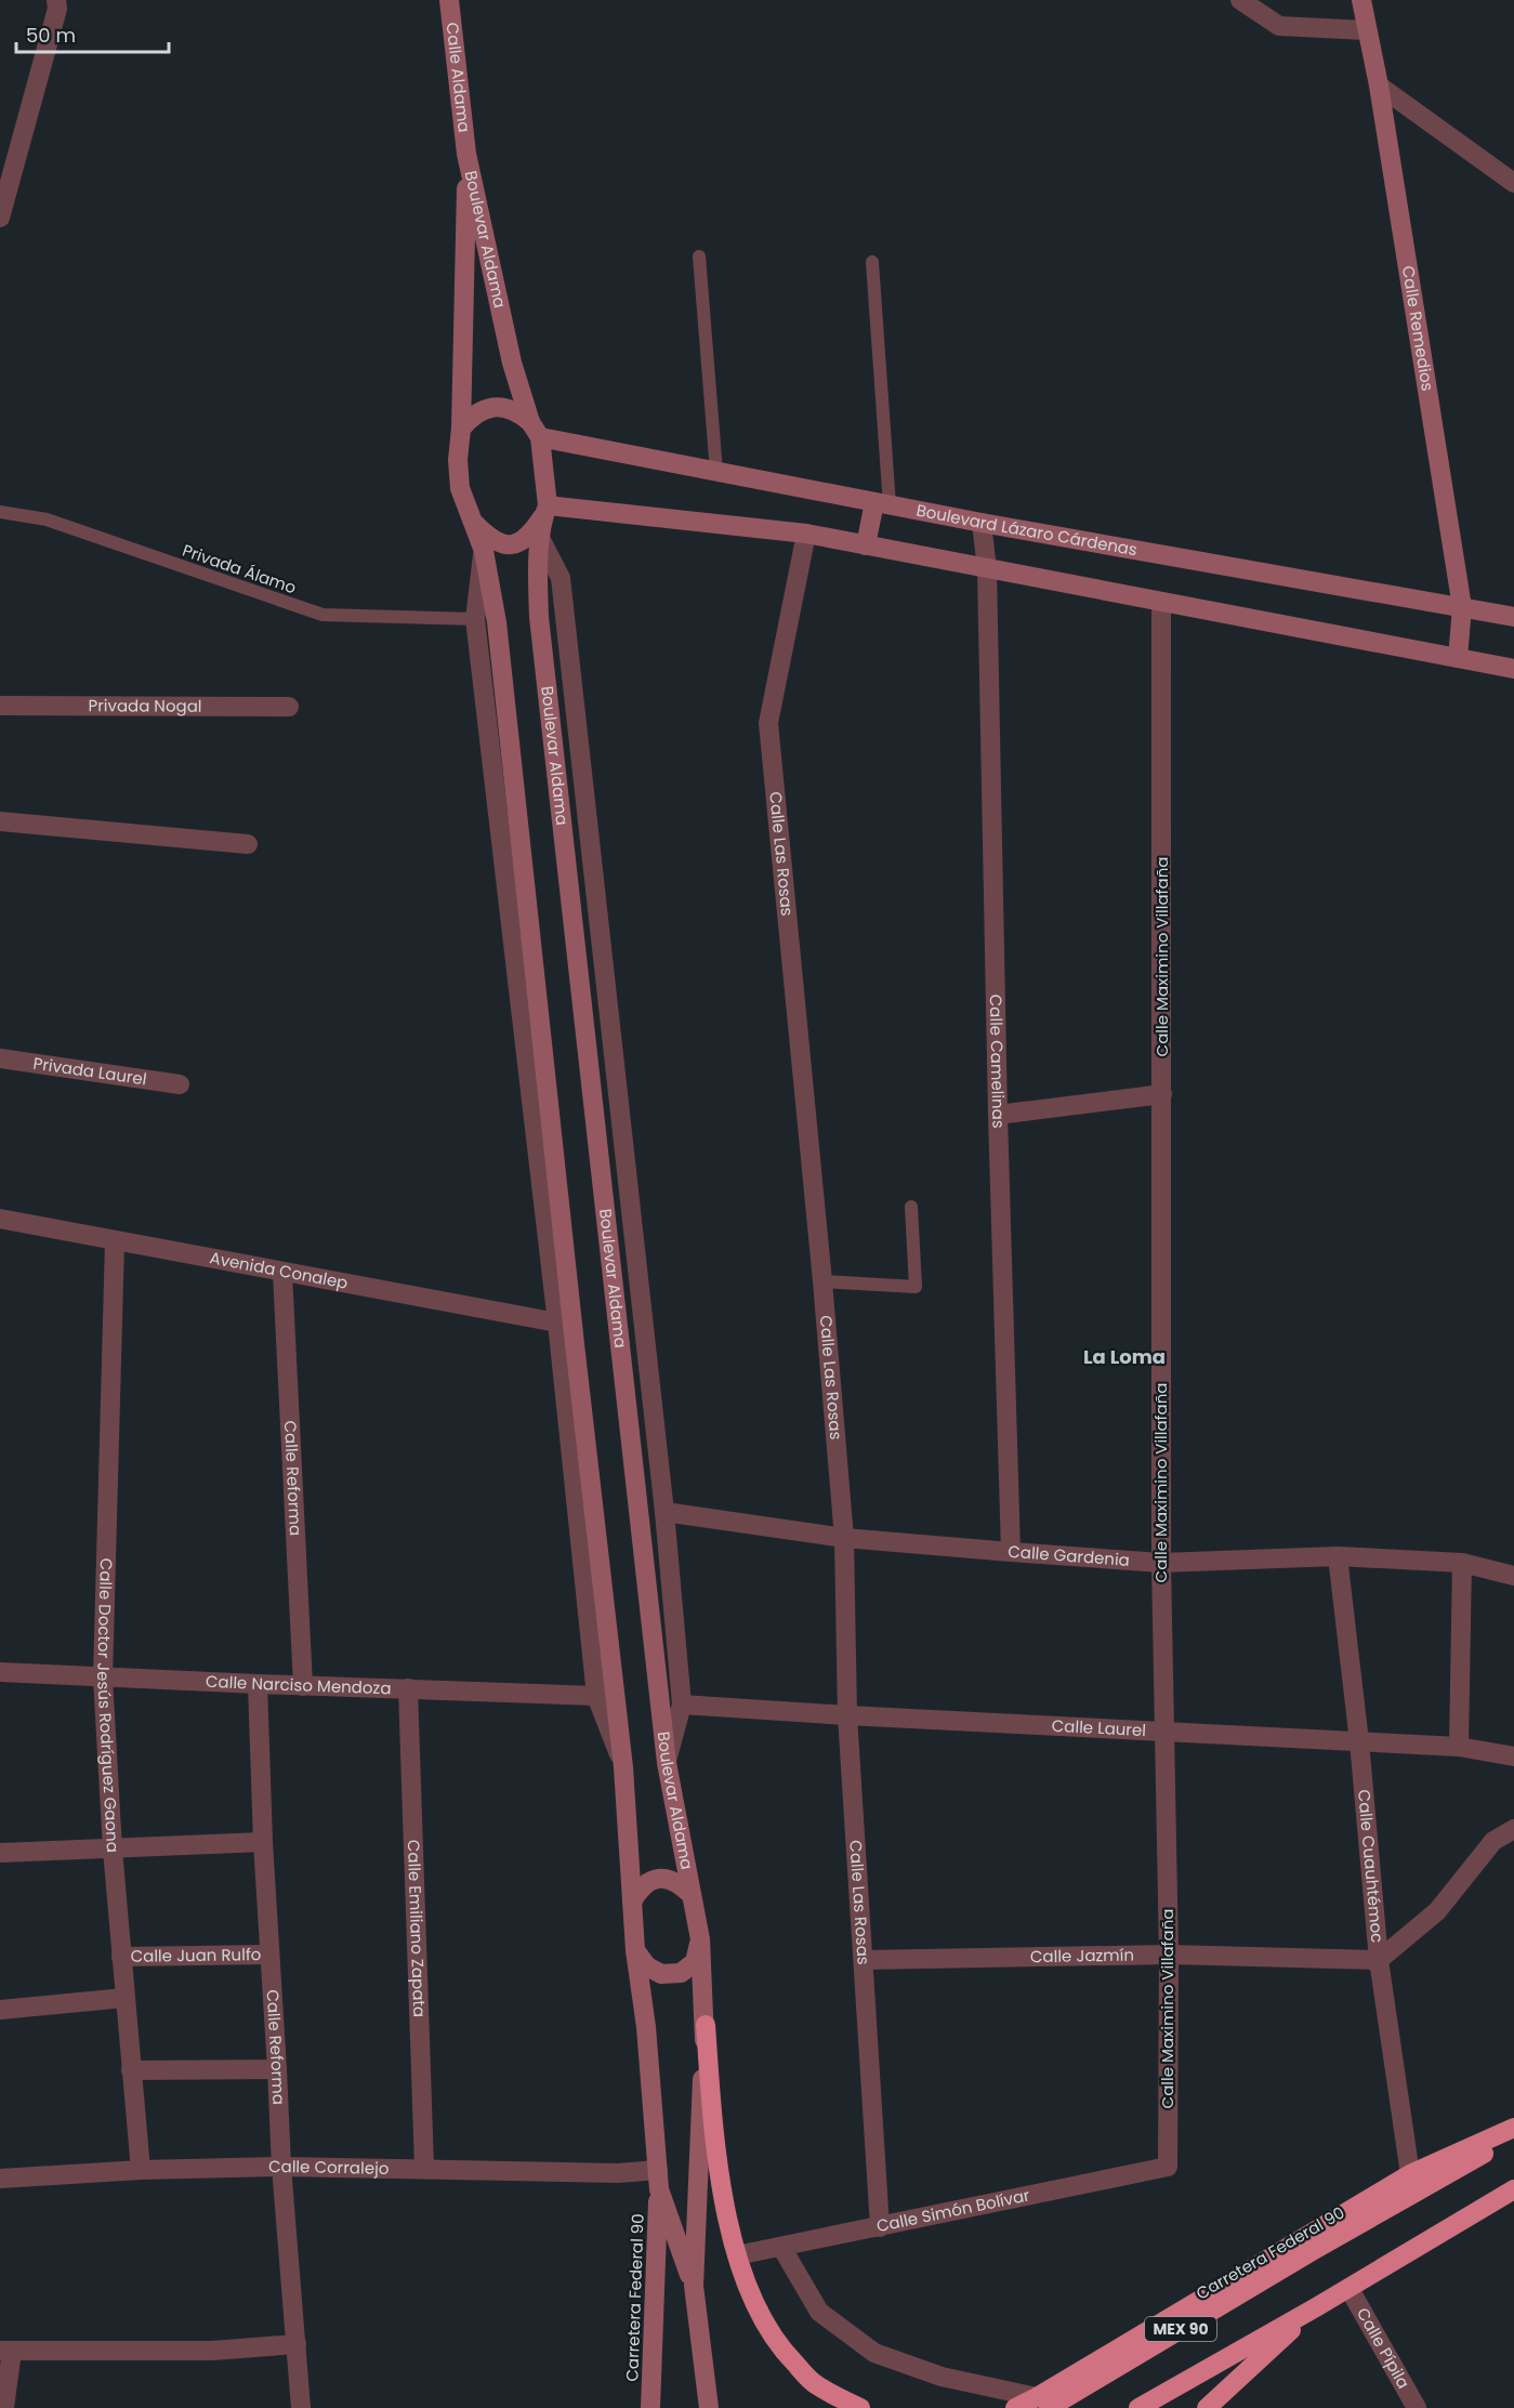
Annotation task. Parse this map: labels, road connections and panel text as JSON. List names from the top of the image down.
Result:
{
  "streets": {
    "highway": ["Carretera Federal 90", "MEX 90"],
    "street": [
      "Calle Aldama",
      "Boulevar Aldama",
      "Calle Remedios",
      "Boulevard Lázaro Cárdenas",
      "Privada Nogal",
      "Calle Las Rosas",
      "Calle Maximino Villafaña",
      "Calle Camelinas",
      "Privada Laurel",
      "Avenida Conalep",
      "Calle Reforma",
      "Calle Gardenia",
      "Calle Narciso Mendoza",
      "Calle Doctor Jesús Rodríguez Gaona",
      "Calle Laurel",
      "Calle Cuauhtémoc",
      "Calle Emiliano Zapata",
      "Calle Juan Rulfo",
      "Calle Jazmín",
      "Calle Corralejo",
      "Calle Simón Bolívar",
      "Calle Pípila"
    ],
    "lane": ["Privada Álamo"]
  },
  "crossings": [
    ["Calle Aldama", "Boulevar Aldama"],
    ["Boulevar Aldama", "Boulevard Lázaro Cárdenas"],
    ["Boulevar Aldama", "Privada Álamo"],
    ["Boulevar Aldama", "Avenida Conalep"],
    ["Boulevar Aldama", "Calle Narciso Mendoza"],
    ["Boulevar Aldama", "Calle Corralejo"],
    ["Boulevar Aldama", "Carretera Federal 90"],
    ["Calle Remedios", "Boulevard Lázaro Cárdenas"],
    ["Boulevard Lázaro Cárdenas", "Calle Camelinas"],
    ["Calle Las Rosas", "Calle Gardenia"],
    ["Calle Las Rosas", "Calle Laurel"],
    ["Calle Las Rosas", "Calle Jazmín"],
    ["Calle Las Rosas", "Calle Simón Bolívar"],
    ["Calle Maximino Villafaña", "Calle Gardenia"],
    ["Calle Maximino Villafaña", "Calle Laurel"],
    ["Calle Maximino Villafaña", "Calle Jazmín"],
    ["Calle Maximino Villafaña", "Calle Simón Bolívar"],
    ["Calle Camelinas", "Calle Gardenia"],
    ["Avenida Conalep", "Calle Reforma"],
    ["Avenida Conalep", "Calle Doctor Jesús Rodríguez Gaona"],
    ["Calle Reforma", "Calle Narciso Mendoza"],
    ["Calle Reforma", "Calle Juan Rulfo"],
    ["Calle Reforma", "Calle Corralejo"],
    ["Calle Gardenia", "Calle Cuauhtémoc"],
    ["Calle Narciso Mendoza", "Calle Doctor Jesús Rodríguez Gaona"],
    ["Calle Narciso Mendoza", "Calle Emiliano Zapata"],
    ["Calle Doctor Jesús Rodríguez Gaona", "Calle Juan Rulfo"],
    ["Calle Doctor Jesús Rodríguez Gaona", "Calle Corralejo"],
    ["Calle Laurel", "Calle Cuauhtémoc"],
    ["Calle Cuauhtémoc", "Calle Jazmín"],
    ["Calle Emiliano Zapata", "Calle Corralejo"],
    ["Calle Corralejo", "Carretera Federal 90"],
    ["MEX 90", "Calle Pípila"]
  ],
  "districts": ["La Loma"],
  "scale_bar": "50 m"
}
